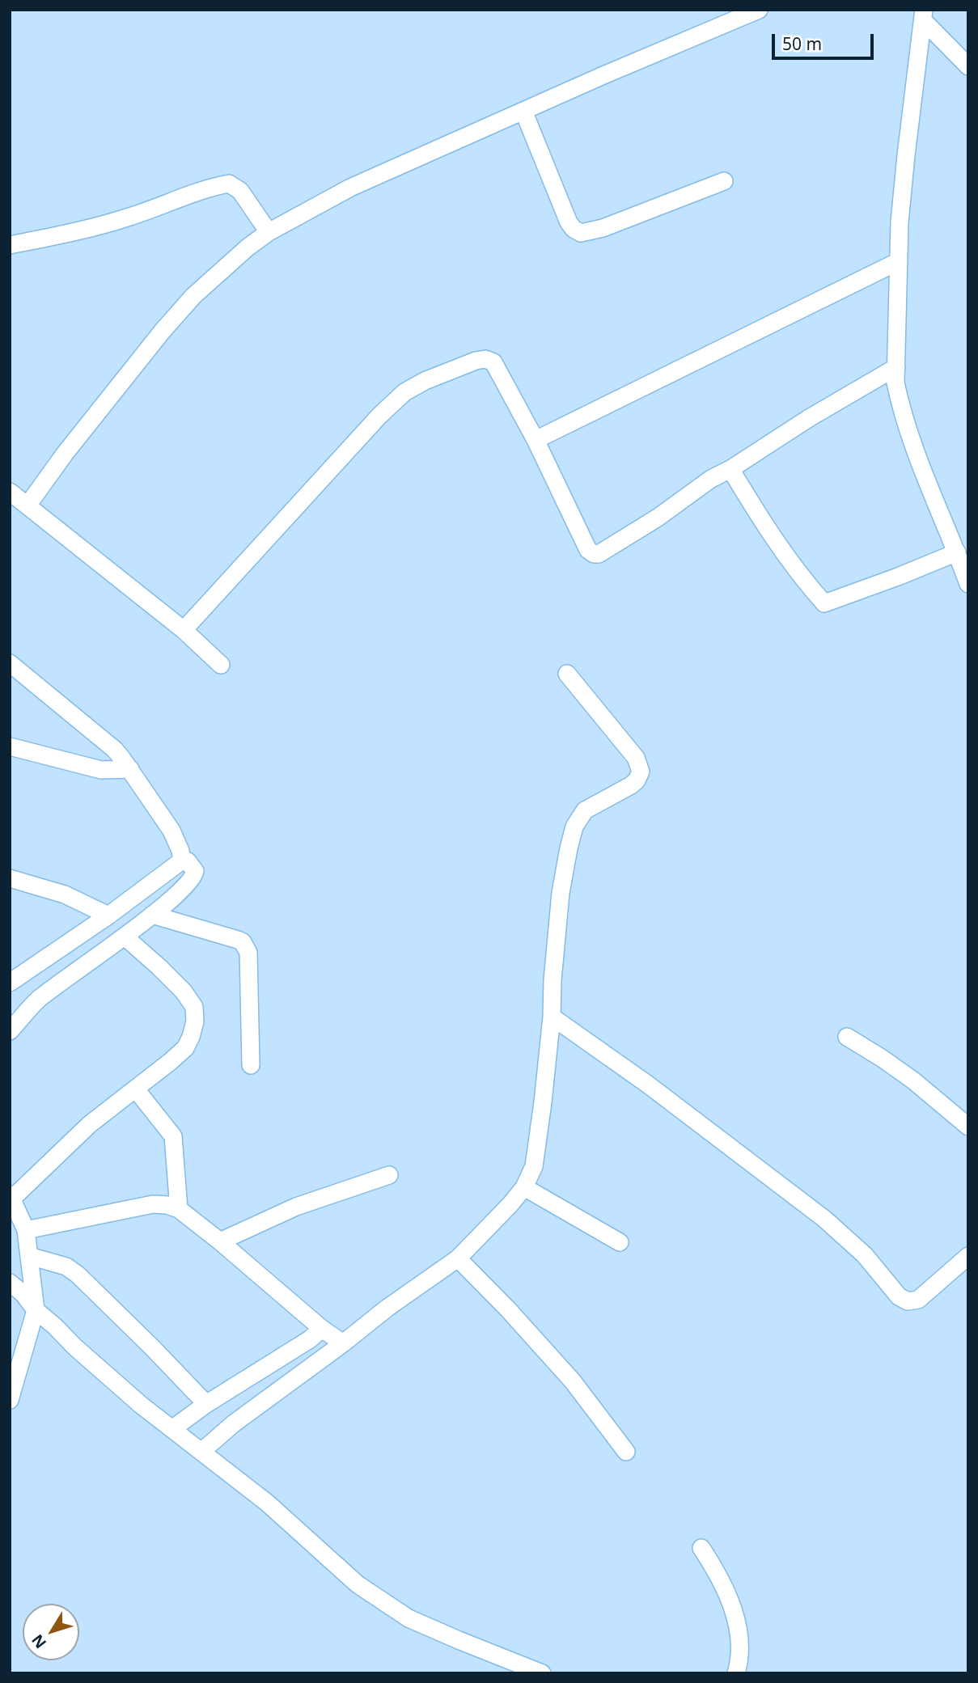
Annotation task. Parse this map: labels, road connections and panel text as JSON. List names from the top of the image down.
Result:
{
  "scale_bar": "50 m",
  "north": "bottom left"
}
